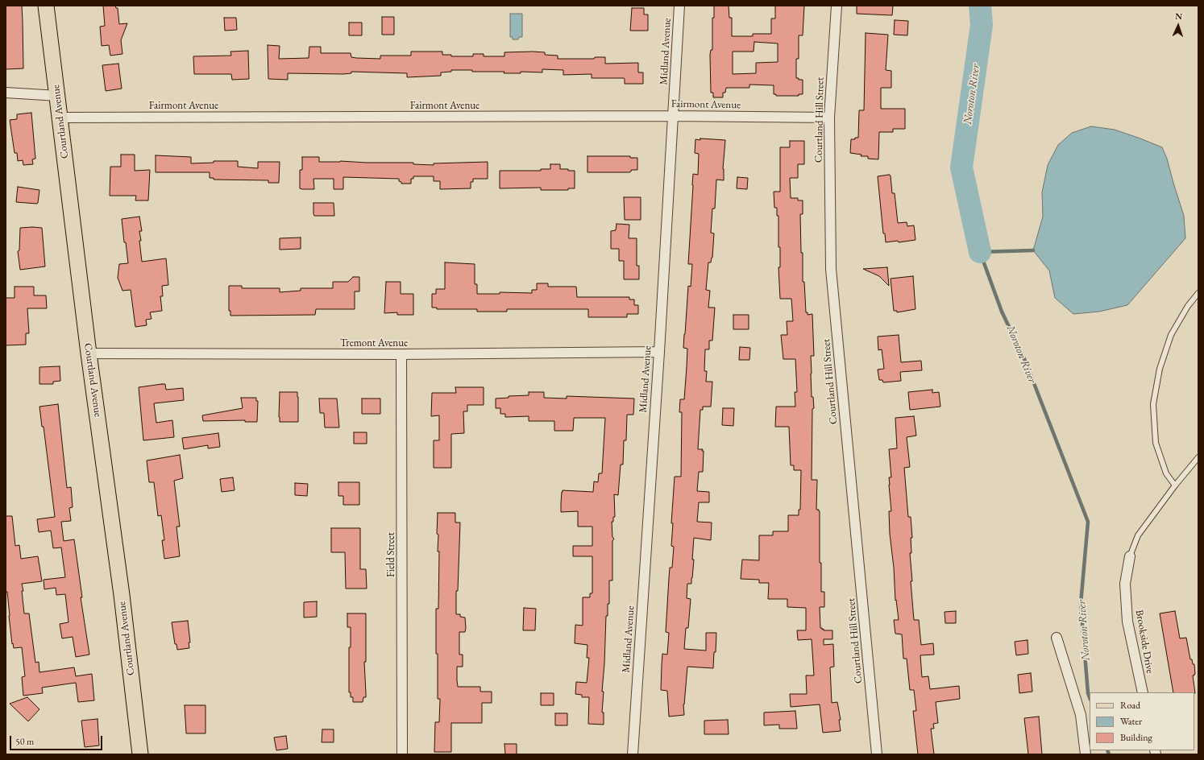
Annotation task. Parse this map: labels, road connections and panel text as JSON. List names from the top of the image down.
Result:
{
  "streets": {
    "main road": ["Courtland Avenue"],
    "street": [
      "Midland Avenue",
      "Fairmont Avenue",
      "Courtland Hill Street",
      "Tremont Avenue",
      "Field Street",
      "Brookside Drive"
    ]
  },
  "crossings": [
    ["Midland Avenue", "Fairmont Avenue"],
    ["Midland Avenue", "Tremont Avenue"],
    ["Fairmont Avenue", "Courtland Hill Street"],
    ["Fairmont Avenue", "Courtland Avenue"],
    ["Courtland Avenue", "Tremont Avenue"],
    ["Tremont Avenue", "Field Street"]
  ],
  "water": ["Noroton River"],
  "legend": ["Road", "Water", "Building"],
  "scale_bar": "50 m",
  "north": "top"
}
